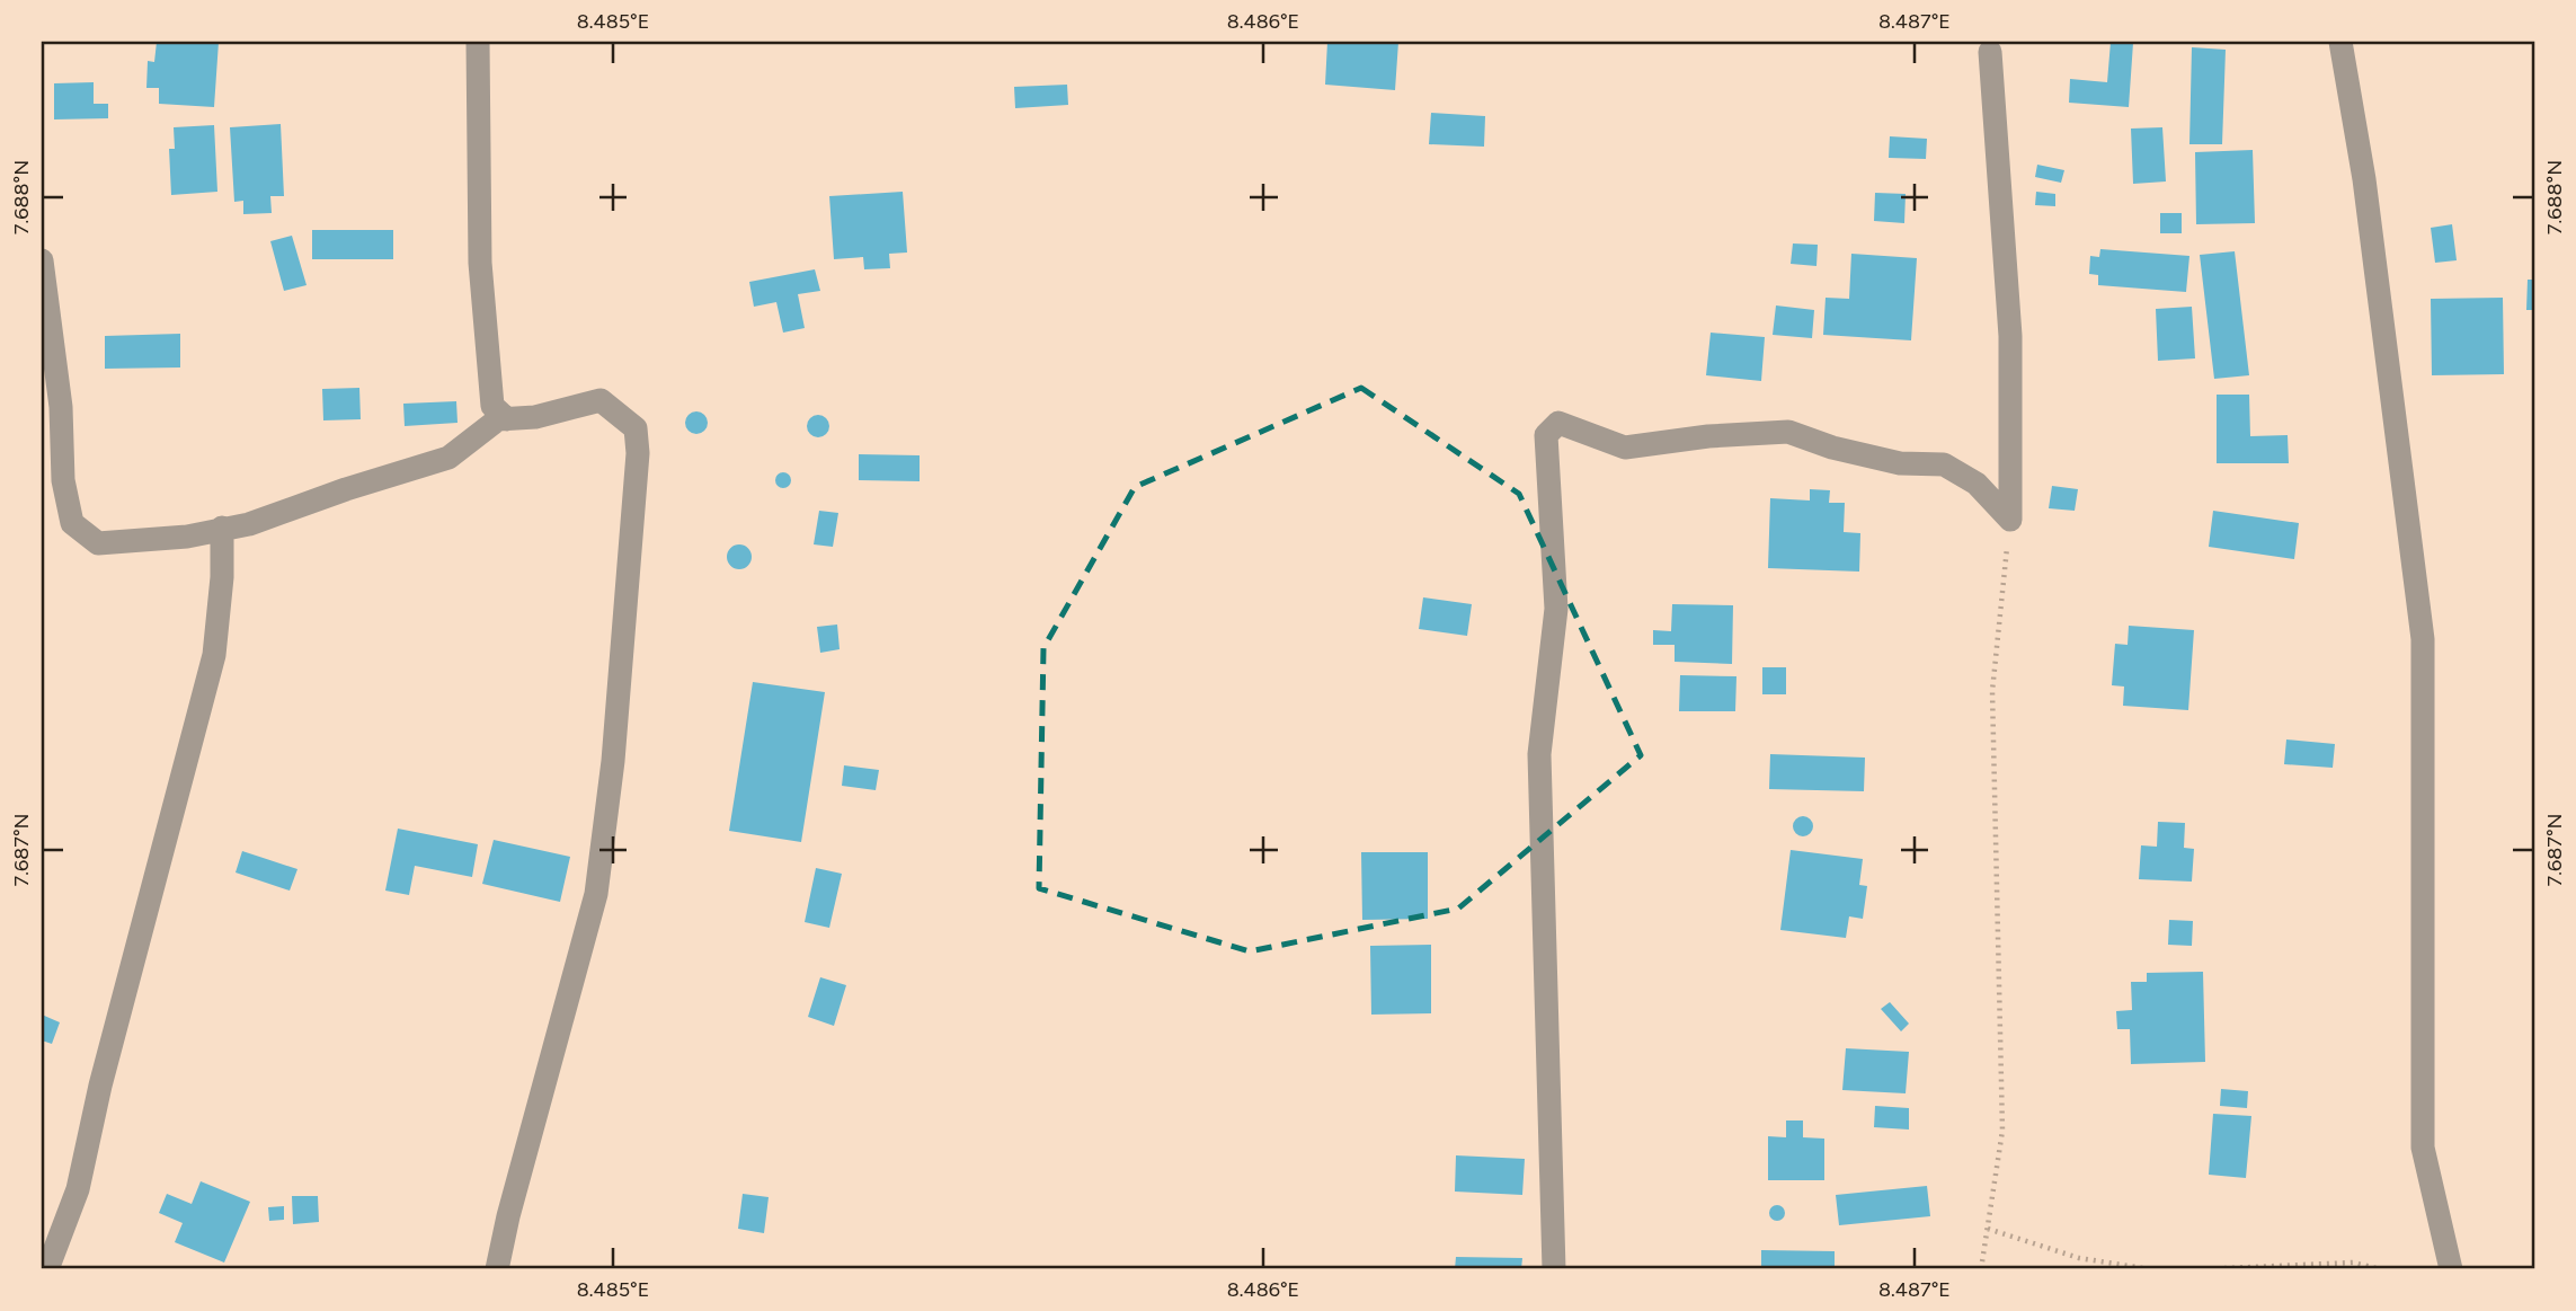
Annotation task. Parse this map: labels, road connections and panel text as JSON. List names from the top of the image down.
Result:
{
  "coordinates": [
    "8.485°E",
    "8.486°E",
    "8.487°E",
    "7.688°N",
    "7.687°N"
  ]
}
